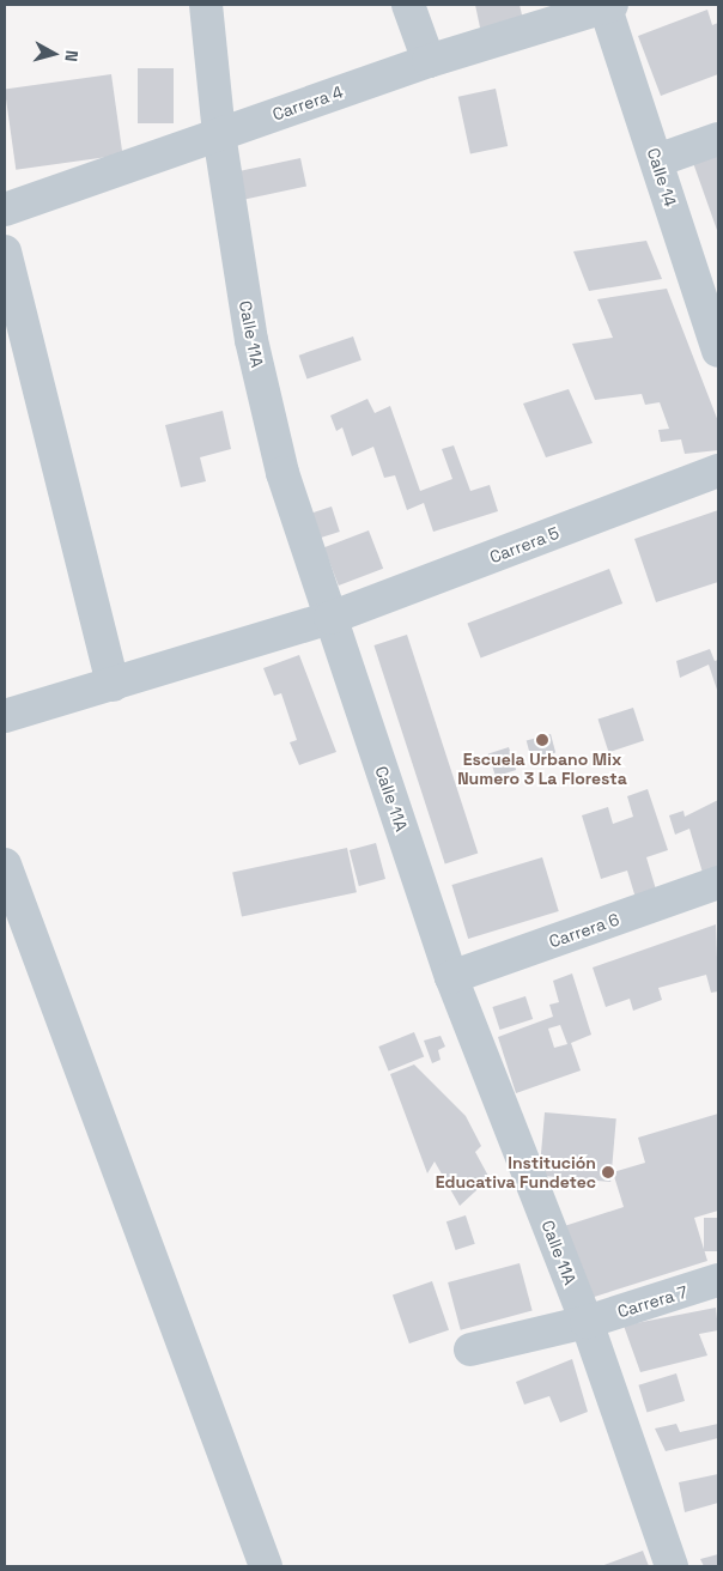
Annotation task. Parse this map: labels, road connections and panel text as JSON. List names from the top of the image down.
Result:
{
  "streets": {
    "street": [
      "Carrera 4",
      "Calle 14",
      "Calle 11A",
      "Carrera 5",
      "Carrera 6",
      "Carrera 7"
    ]
  },
  "crossings": [
    ["Carrera 4", "Calle 14"],
    ["Carrera 4", "Calle 11A"],
    ["Calle 11A", "Carrera 5"],
    ["Calle 11A", "Carrera 6"],
    ["Calle 11A", "Carrera 7"]
  ],
  "places": ["Escuela Urbano Mix Numero 3 La Floresta", "Institución Educativa Fundetec"],
  "north": "right"
}
